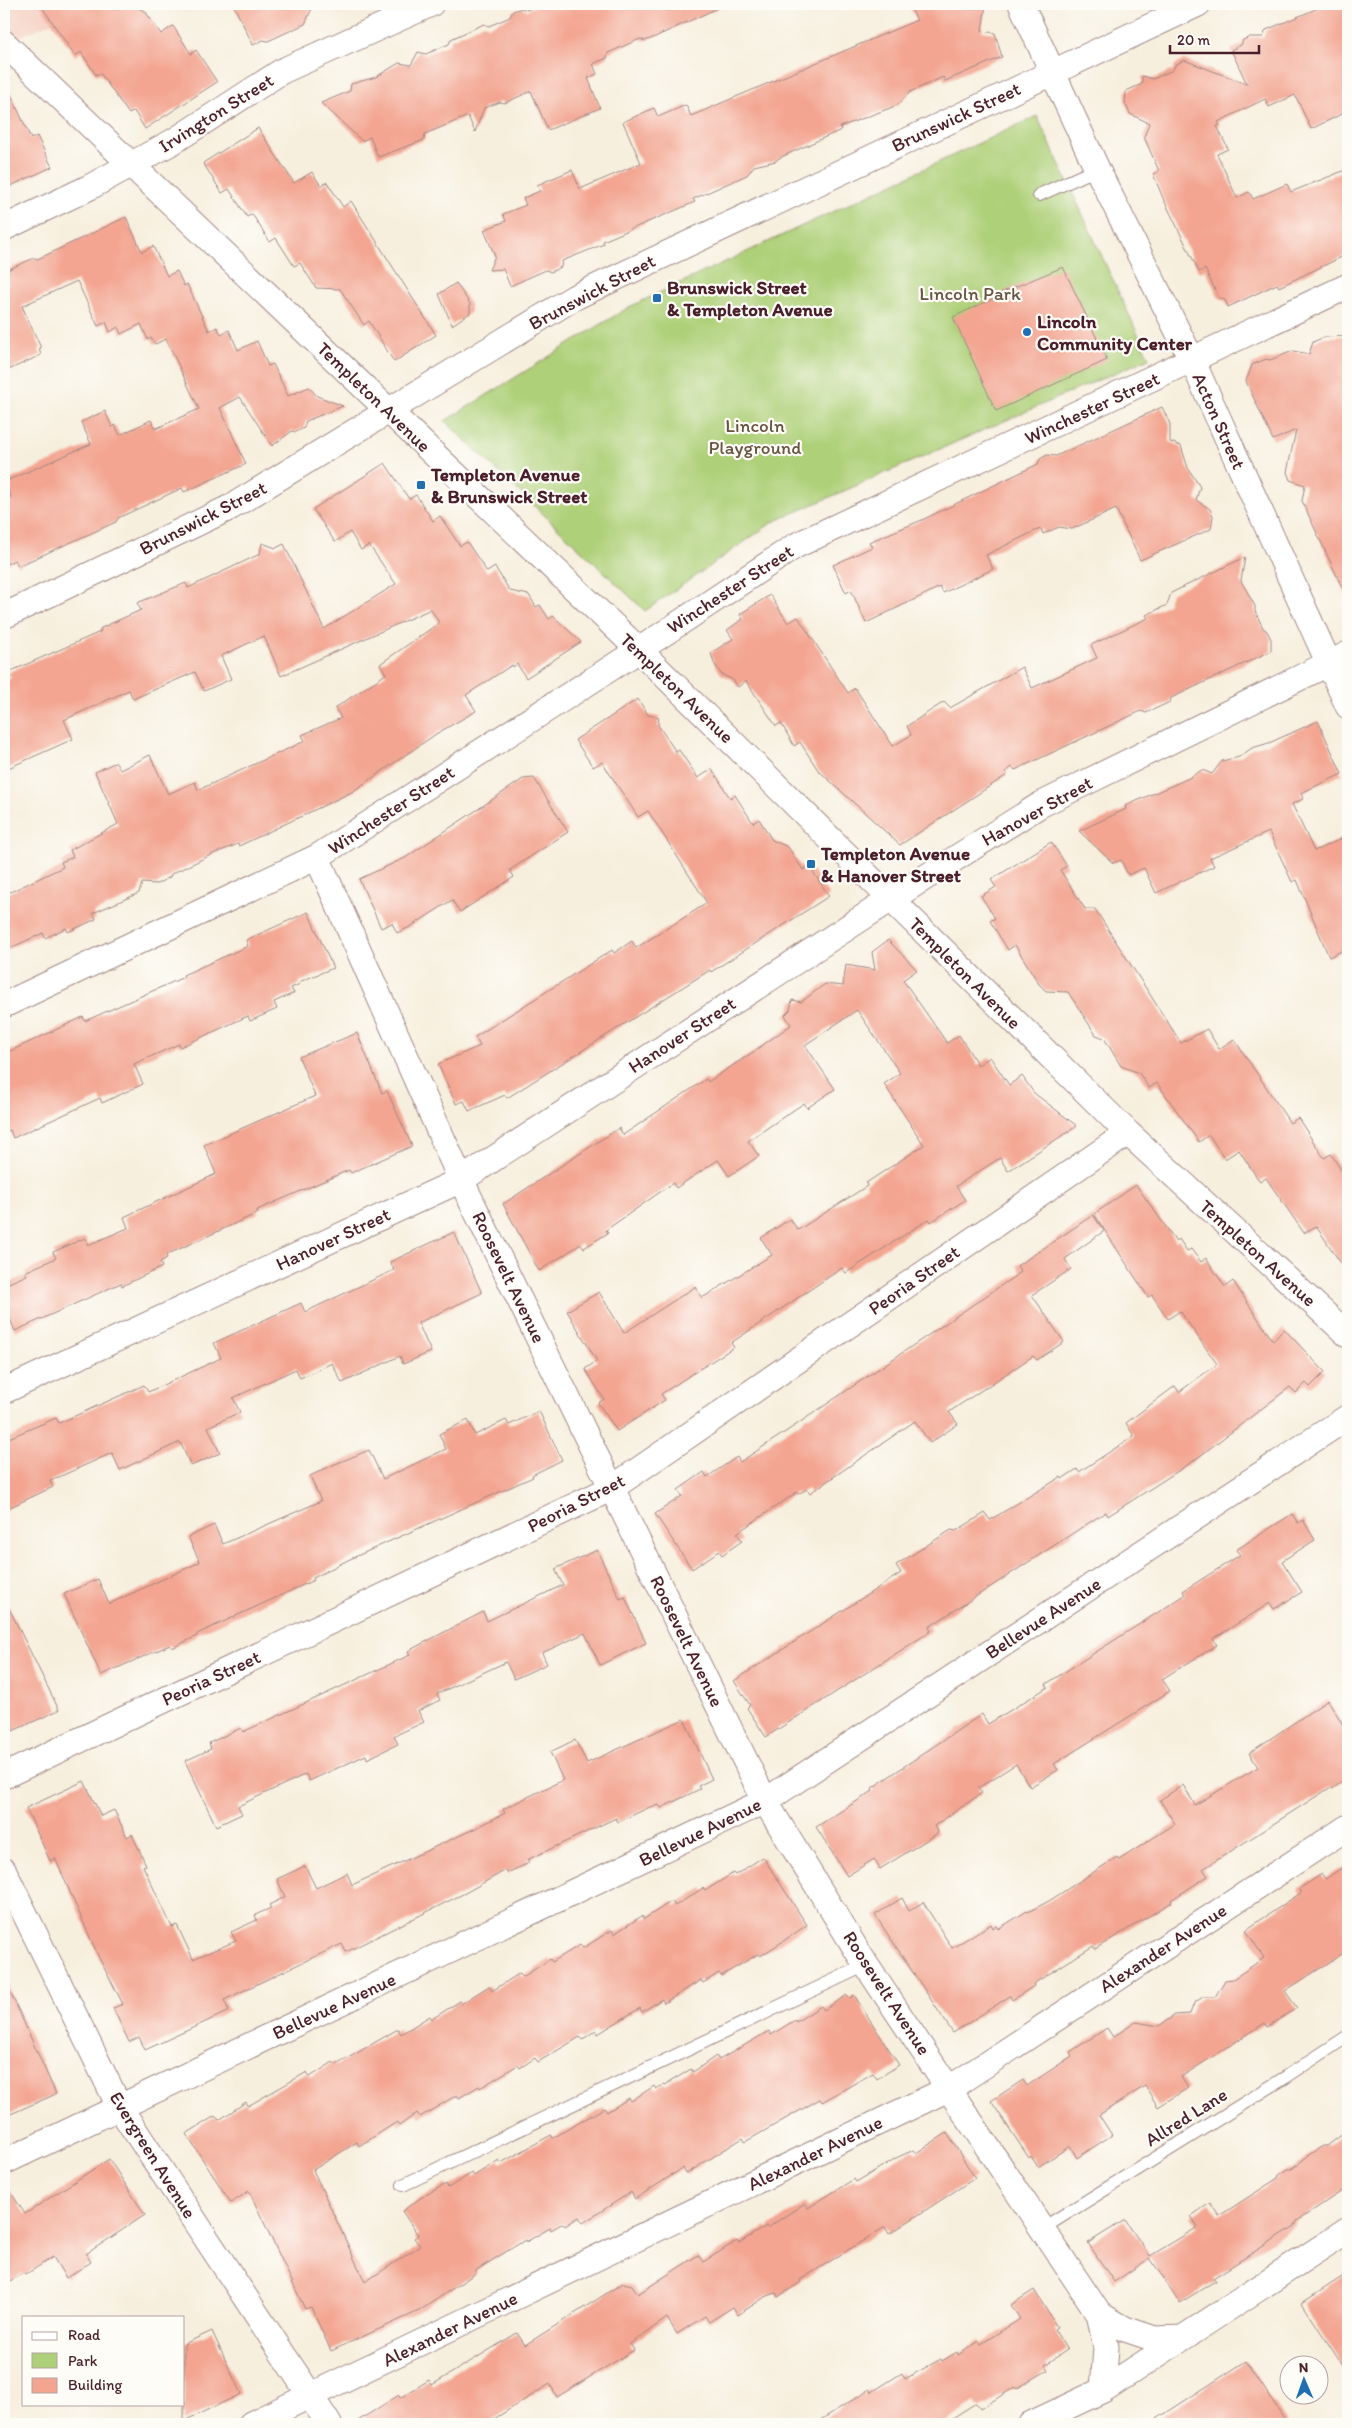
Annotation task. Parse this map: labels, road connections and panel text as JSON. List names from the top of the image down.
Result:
{
  "streets": {
    "street": [
      "Irvington Street",
      "Brunswick Street",
      "Templeton Avenue",
      "Winchester Street",
      "Acton Street",
      "Hanover Street",
      "Roosevelt Avenue",
      "Peoria Street",
      "Bellevue Avenue",
      "Alexander Avenue",
      "Evergreen Avenue"
    ],
    "lane": ["Allred Lane"]
  },
  "crossings": [
    ["Irvington Street", "Templeton Avenue"],
    ["Brunswick Street", "Templeton Avenue"],
    ["Brunswick Street", "Acton Street"],
    ["Templeton Avenue", "Winchester Street"],
    ["Templeton Avenue", "Hanover Street"],
    ["Templeton Avenue", "Peoria Street"],
    ["Winchester Street", "Acton Street"],
    ["Winchester Street", "Roosevelt Avenue"],
    ["Acton Street", "Hanover Street"],
    ["Hanover Street", "Roosevelt Avenue"],
    ["Roosevelt Avenue", "Peoria Street"],
    ["Roosevelt Avenue", "Bellevue Avenue"],
    ["Roosevelt Avenue", "Alexander Avenue"],
    ["Roosevelt Avenue", "Allred Lane"],
    ["Bellevue Avenue", "Evergreen Avenue"],
    ["Alexander Avenue", "Evergreen Avenue"]
  ],
  "parks": ["Lincoln Park", "Lincoln Playground"],
  "places": {
    "transit": ["Brunswick Street & Templeton Avenue", "Templeton Avenue & Brunswick Street", "Templeton Avenue & Hanover Street"],
    "other": ["Lincoln Community Center"]
  },
  "legend": ["Road", "Park", "Building"],
  "scale_bar": "20 m",
  "north": "top"
}
